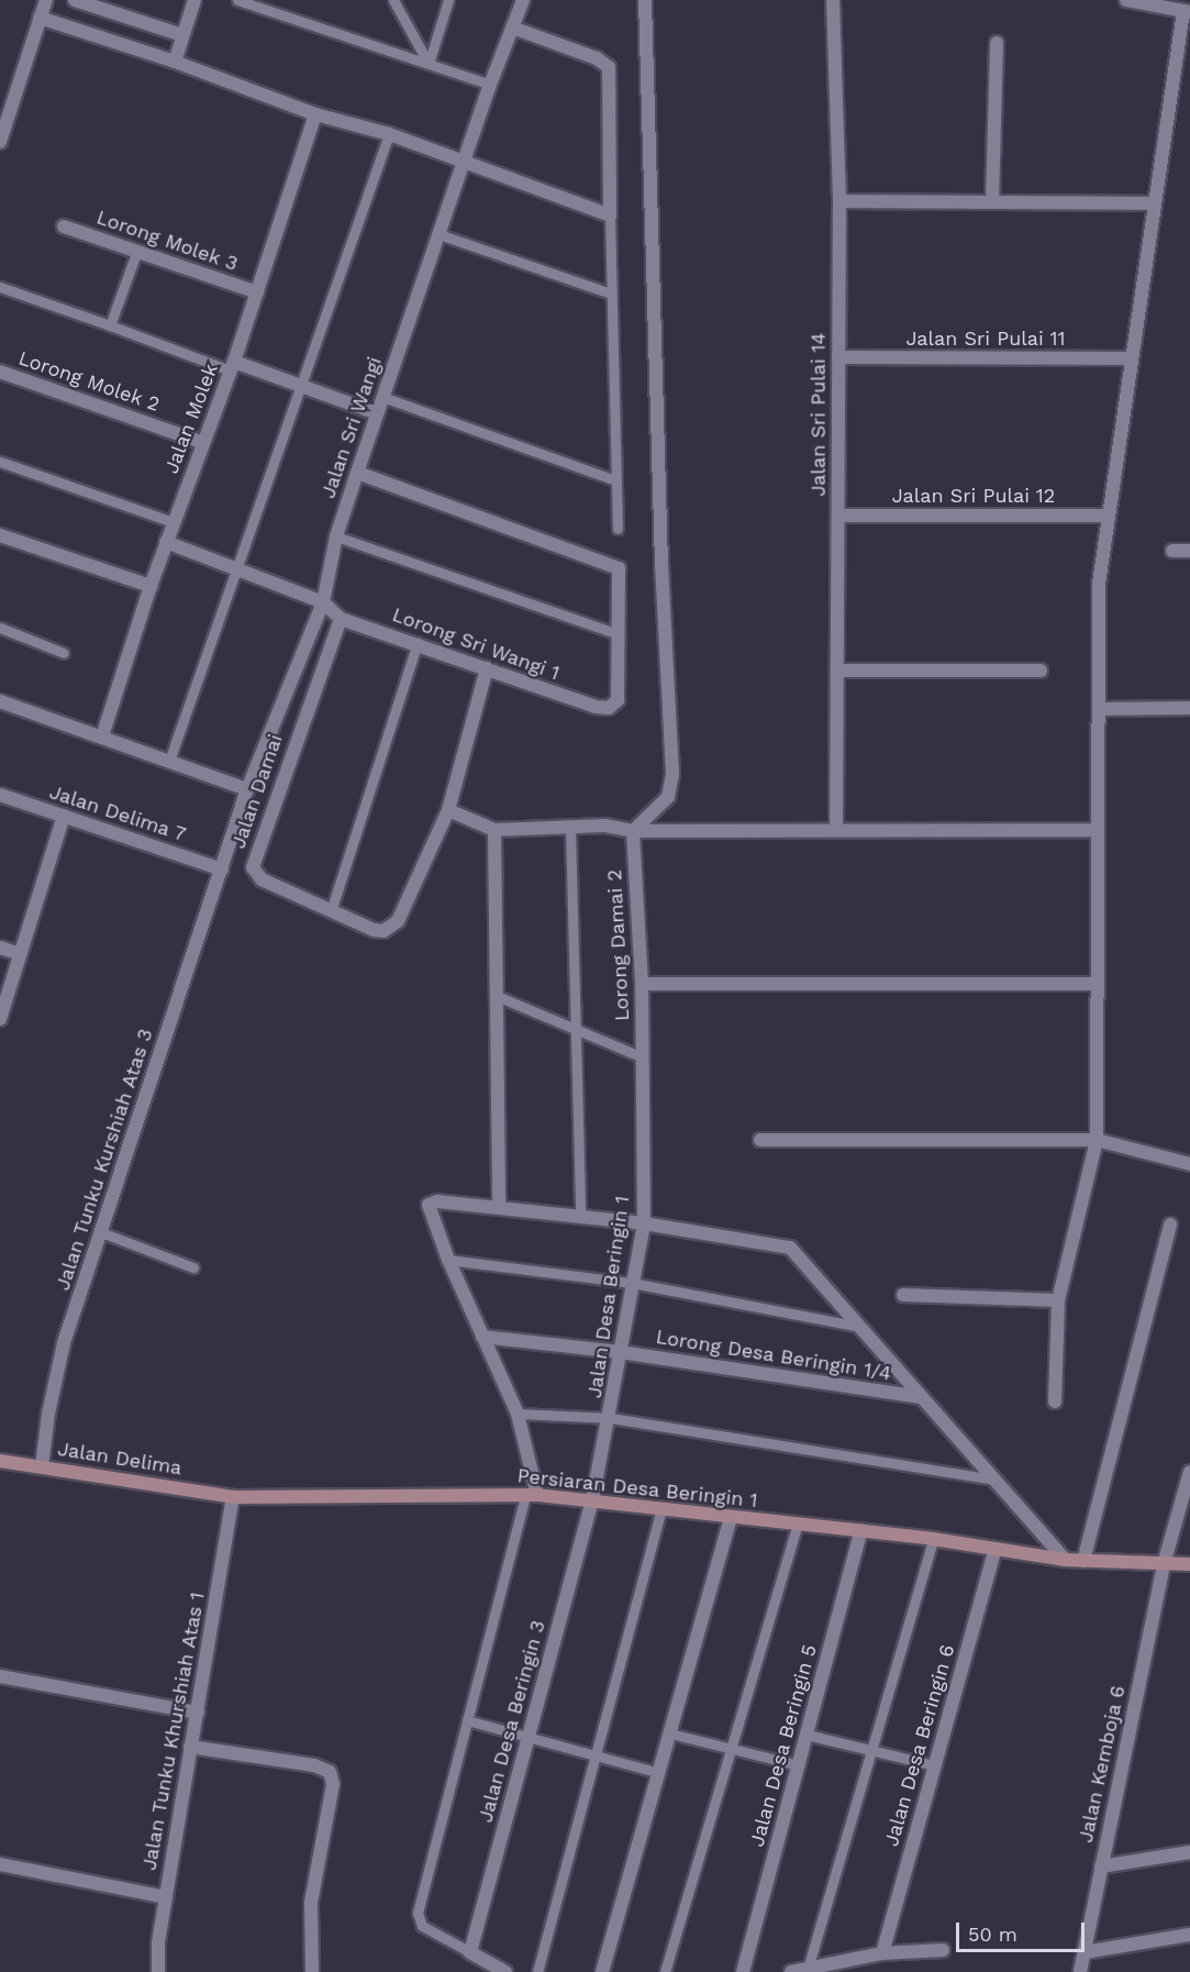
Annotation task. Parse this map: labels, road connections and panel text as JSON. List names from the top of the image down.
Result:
{
  "streets": {
    "main road": ["Jalan Delima", "Persiaran Desa Beringin 1"],
    "street": [
      "Lorong Molek 3",
      "Jalan Sri Pulai 11",
      "Lorong Molek 2",
      "Jalan Sri Pulai 14",
      "Jalan Molek",
      "Jalan Sri Wangi",
      "Jalan Sri Pulai 12",
      "Lorong Sri Wangi 1",
      "Jalan Damai",
      "Jalan Delima 7",
      "Lorong Damai 2",
      "Jalan Tunku Kurshiah Atas 3",
      "Jalan Desa Beringin 1",
      "Lorong Desa Beringin 1/4",
      "Jalan Desa Beringin 3",
      "Jalan Tunku Khurshiah Atas 1",
      "Jalan Desa Beringin 5",
      "Jalan Desa Beringin 6",
      "Jalan Kemboja 6"
    ]
  },
  "crossings": [
    ["Lorong Molek 3", "Jalan Molek"],
    ["Jalan Sri Pulai 11", "Jalan Sri Pulai 14"],
    ["Lorong Molek 2", "Jalan Molek"],
    ["Jalan Sri Pulai 14", "Jalan Sri Pulai 12"],
    ["Jalan Molek", "Lorong Sri Wangi 1"],
    ["Jalan Sri Wangi", "Lorong Sri Wangi 1"],
    ["Jalan Sri Wangi", "Jalan Delima 7"],
    ["Jalan Sri Wangi", "Jalan Tunku Kurshiah Atas 3"],
    ["Lorong Sri Wangi 1", "Jalan Damai"],
    ["Jalan Delima 7", "Jalan Tunku Kurshiah Atas 3"],
    ["Lorong Damai 2", "Jalan Desa Beringin 1"],
    ["Jalan Tunku Kurshiah Atas 3", "Jalan Delima"],
    ["Jalan Desa Beringin 1", "Lorong Desa Beringin 1/4"],
    ["Jalan Desa Beringin 1", "Persiaran Desa Beringin 1"],
    ["Jalan Desa Beringin 1", "Jalan Desa Beringin 3"],
    ["Jalan Delima", "Persiaran Desa Beringin 1"],
    ["Jalan Delima", "Jalan Tunku Khurshiah Atas 1"],
    ["Persiaran Desa Beringin 1", "Jalan Desa Beringin 3"],
    ["Persiaran Desa Beringin 1", "Jalan Tunku Khurshiah Atas 1"],
    ["Persiaran Desa Beringin 1", "Jalan Desa Beringin 5"],
    ["Persiaran Desa Beringin 1", "Jalan Desa Beringin 6"],
    ["Persiaran Desa Beringin 1", "Jalan Kemboja 6"]
  ],
  "scale_bar": "50 m"
}
